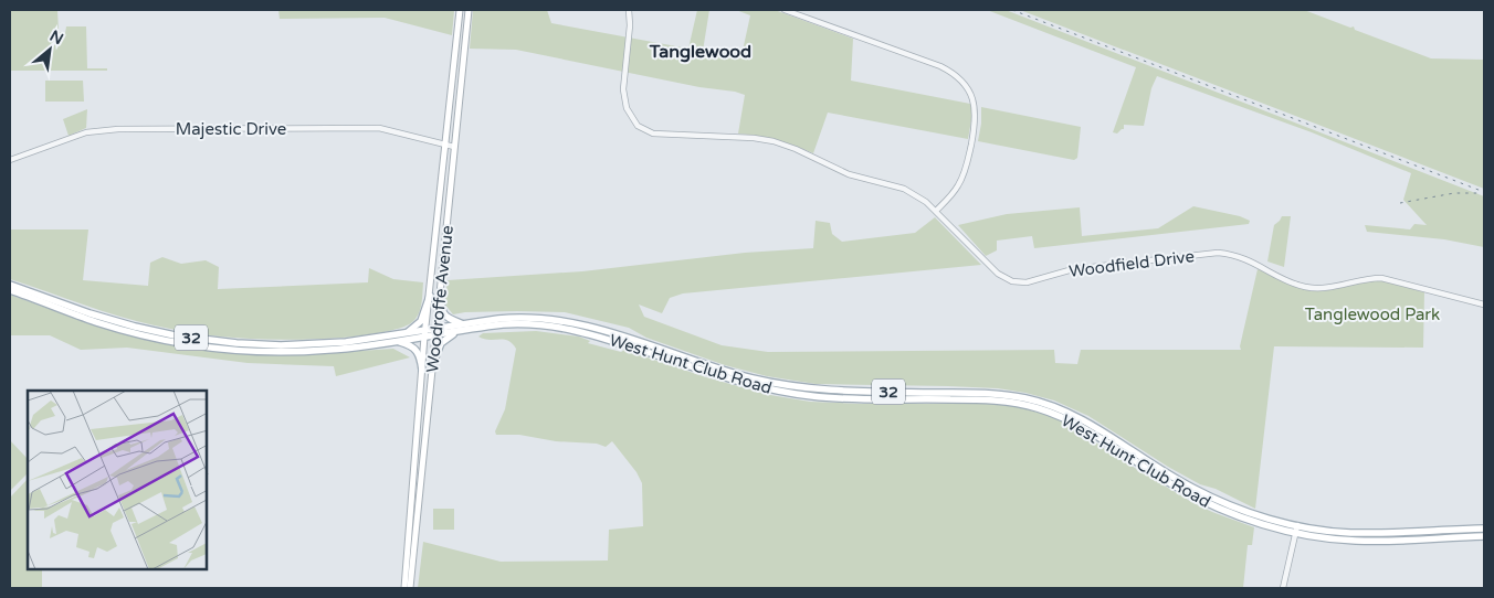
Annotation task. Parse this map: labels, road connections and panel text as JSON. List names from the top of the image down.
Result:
{
  "streets": {
    "main road": ["Woodroffe Avenue", "32", "West Hunt Club Road"],
    "street": ["Majestic Drive", "Woodfield Drive"]
  },
  "crossings": [
    ["Majestic Drive", "Woodroffe Avenue"],
    ["Woodroffe Avenue", "West Hunt Club Road"]
  ],
  "districts": ["Tanglewood"],
  "parks": ["Tanglewood Park"],
  "north": "top right"
}
